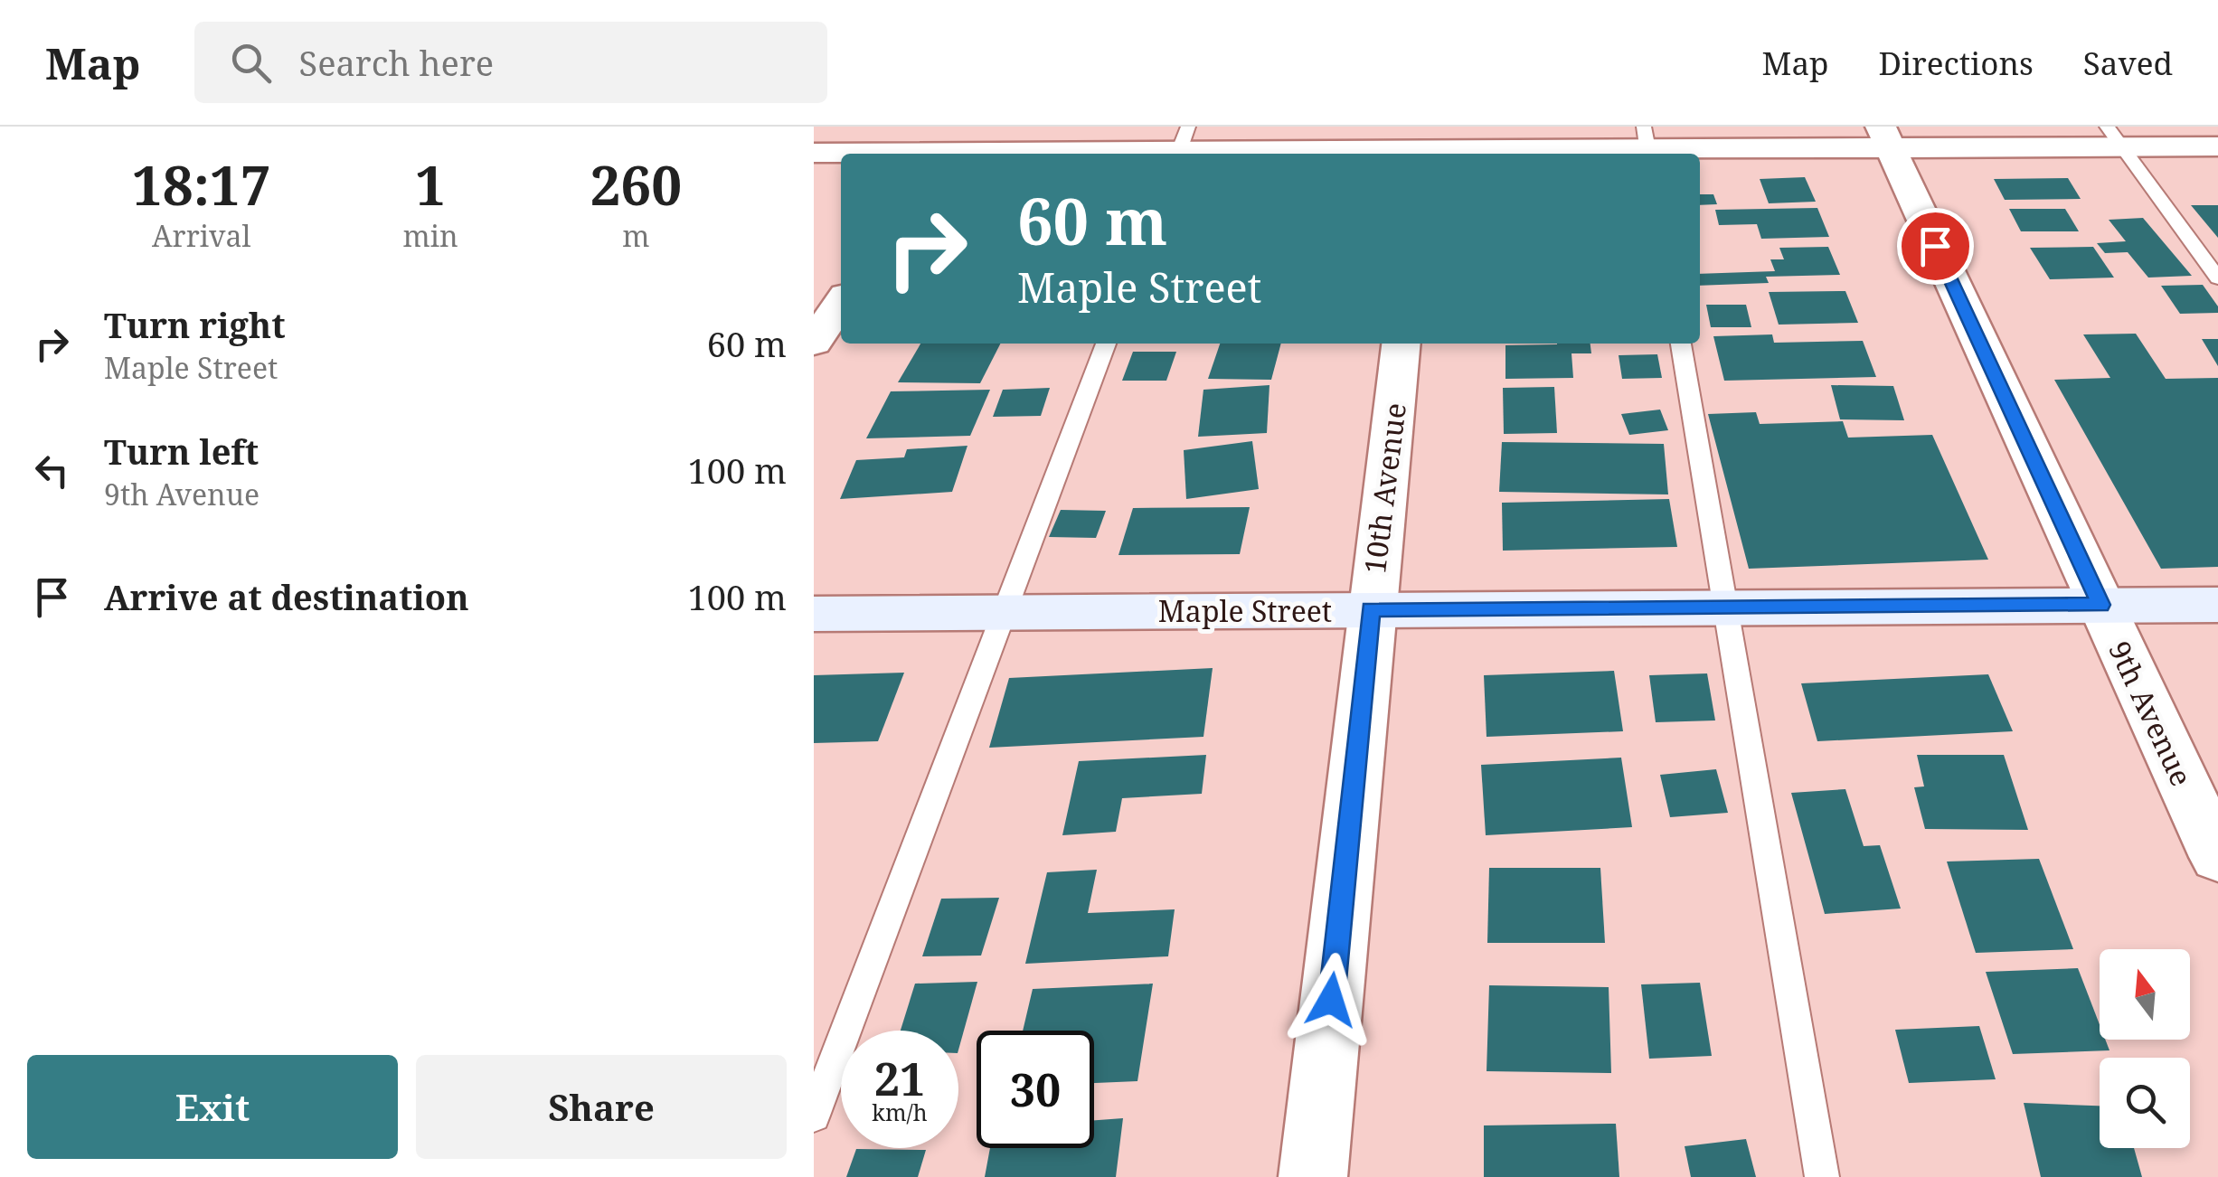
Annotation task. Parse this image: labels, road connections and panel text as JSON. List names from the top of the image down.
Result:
{
  "streets": {
    "street": ["10th Avenue", "Maple Street", "9th Avenue"]
  },
  "crossings": [
    ["10th Avenue", "Maple Street"],
    ["Maple Street", "9th Avenue"]
  ],
  "north": "top",
  "page": {
    "header": "Map",
    "search": "Search here",
    "nav": ["Map", "Directions", "Saved"],
    "eta": [
      "18:17",
      "Arrival",
      "1",
      "min",
      "260",
      "m"
    ],
    "turn": ["60 m", "Maple Street"],
    "list": [
      {
        "name": "Turn right",
        "note": "Maple Street",
        "value": "60 m"
      },
      {
        "name": "Turn left",
        "note": "9th Avenue",
        "value": "100 m"
      },
      {
        "name": "Arrive at destination",
        "value": "100 m"
      }
    ],
    "speed": "21 km/h",
    "limit": "30",
    "buttons": ["Exit", "Share"]
  }
}
